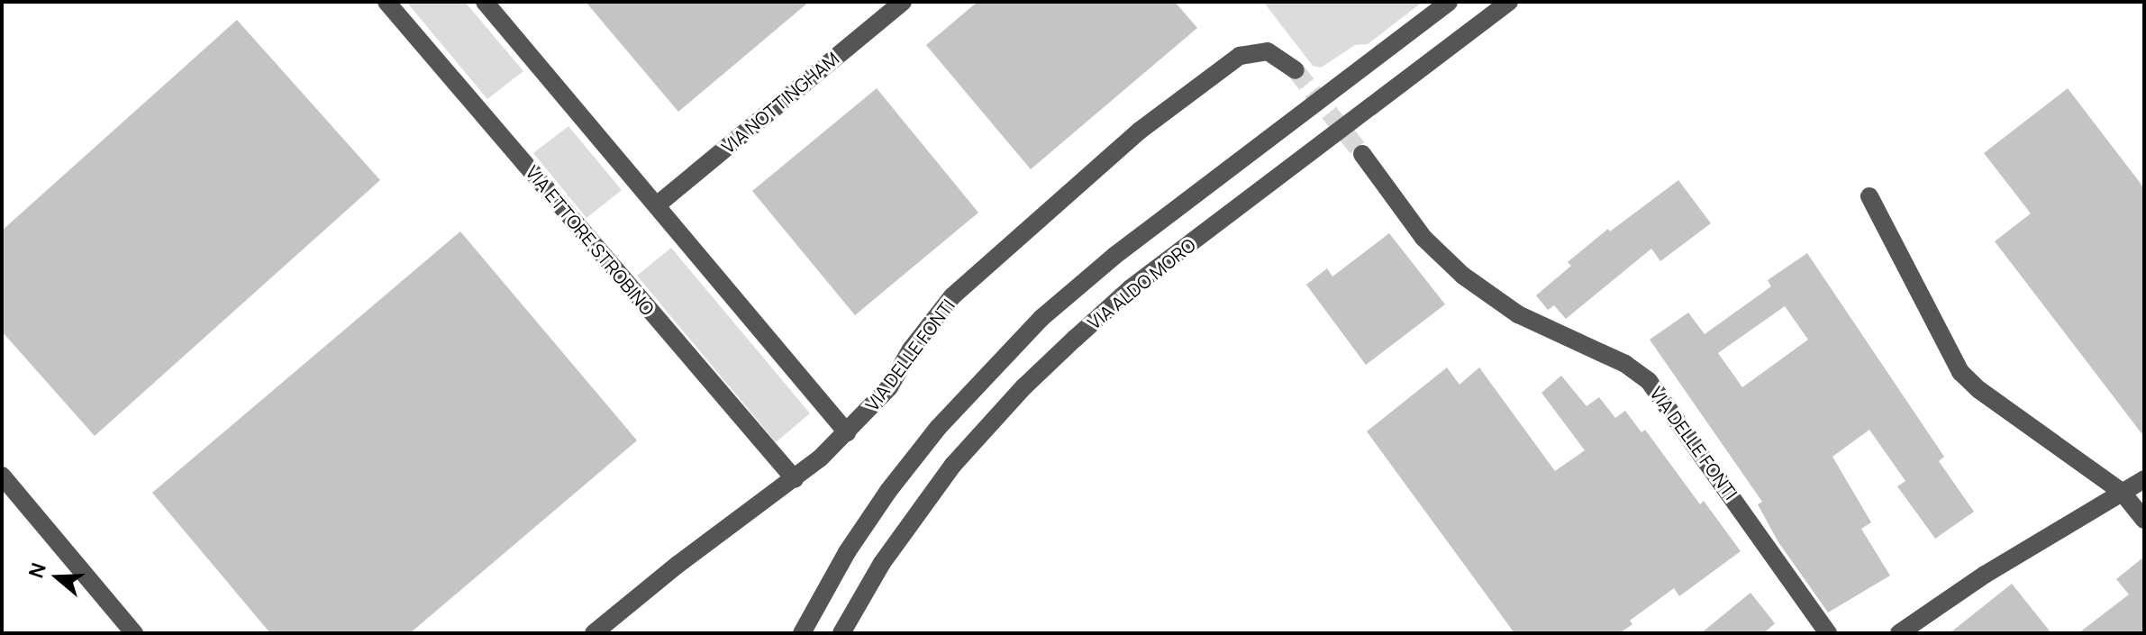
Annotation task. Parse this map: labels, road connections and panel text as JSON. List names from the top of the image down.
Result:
{
  "streets": {
    "street": [
      "VIA NOTTINGHAM",
      "VIA ETTORE STROBINO",
      "VIA ALDO MORO",
      "VIA DELLE FONTI"
    ]
  },
  "crossings": [
    ["VIA ETTORE STROBINO", "VIA DELLE FONTI"]
  ],
  "north": "left"
}
